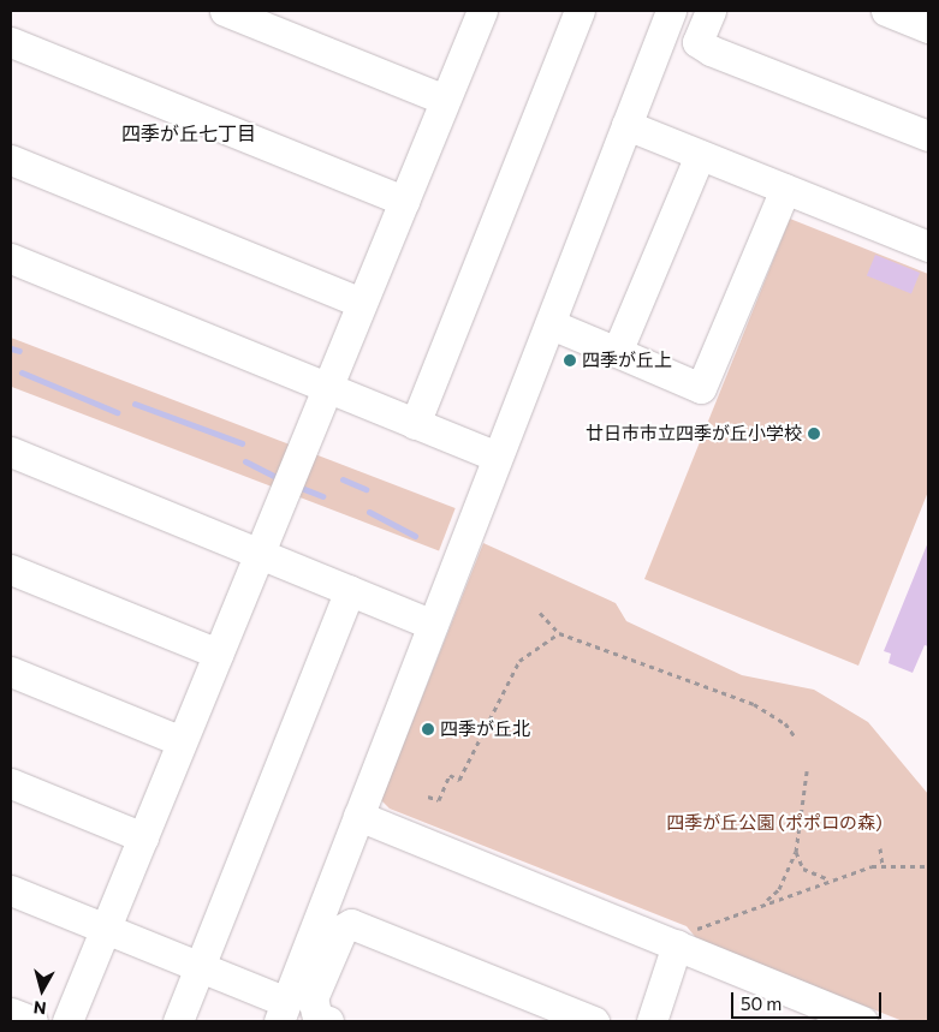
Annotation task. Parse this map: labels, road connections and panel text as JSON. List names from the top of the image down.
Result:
{
  "districts": ["四季が丘七丁目"],
  "parks": ["四季が丘公園 (ポポロの森)"],
  "places": ["四季が丘上", "廿日市市立四季が丘小学校", "四季が丘北"],
  "scale_bar": "50 m",
  "north": "bottom"
}
